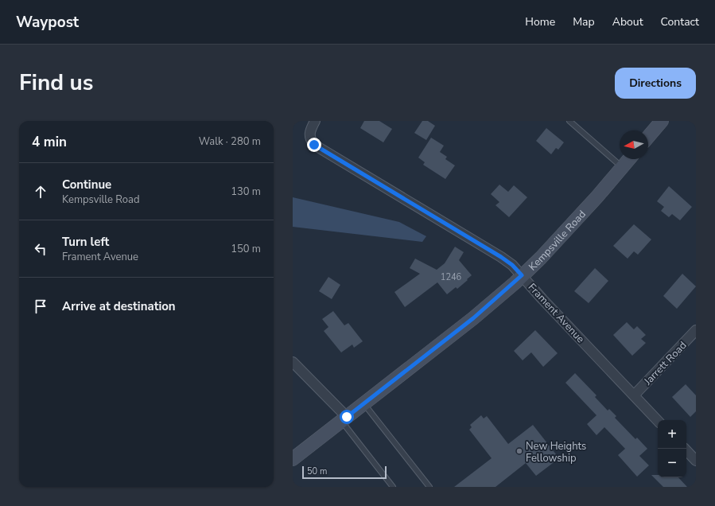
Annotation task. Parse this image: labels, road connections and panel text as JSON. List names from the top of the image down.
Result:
{
  "streets": {
    "main road": ["Kempsville Road"],
    "street": ["Frament Avenue", "Jarrett Road"]
  },
  "crossings": [
    ["Kempsville Road", "Frament Avenue"],
    ["Frament Avenue", "Jarrett Road"]
  ],
  "places": ["New Heights Fellowship"],
  "house_numbers": ["1246"],
  "scale_bar": "50 m",
  "north": "left",
  "page": {
    "header": "Waypost",
    "nav": [
      "Home",
      "Map",
      "About",
      "Contact"
    ],
    "title": "Find us",
    "buttons": "Directions",
    "heading": ["4 min", "Walk · 280 m"],
    "list": [
      ["Continue", "Kempsville Road", "130 m"],
      ["Turn left", "Frament Avenue", "150 m"],
      "Arrive at destination"
    ],
    "map_buttons": ["+", "−"],
    "scale": "50 m"
  }
}
